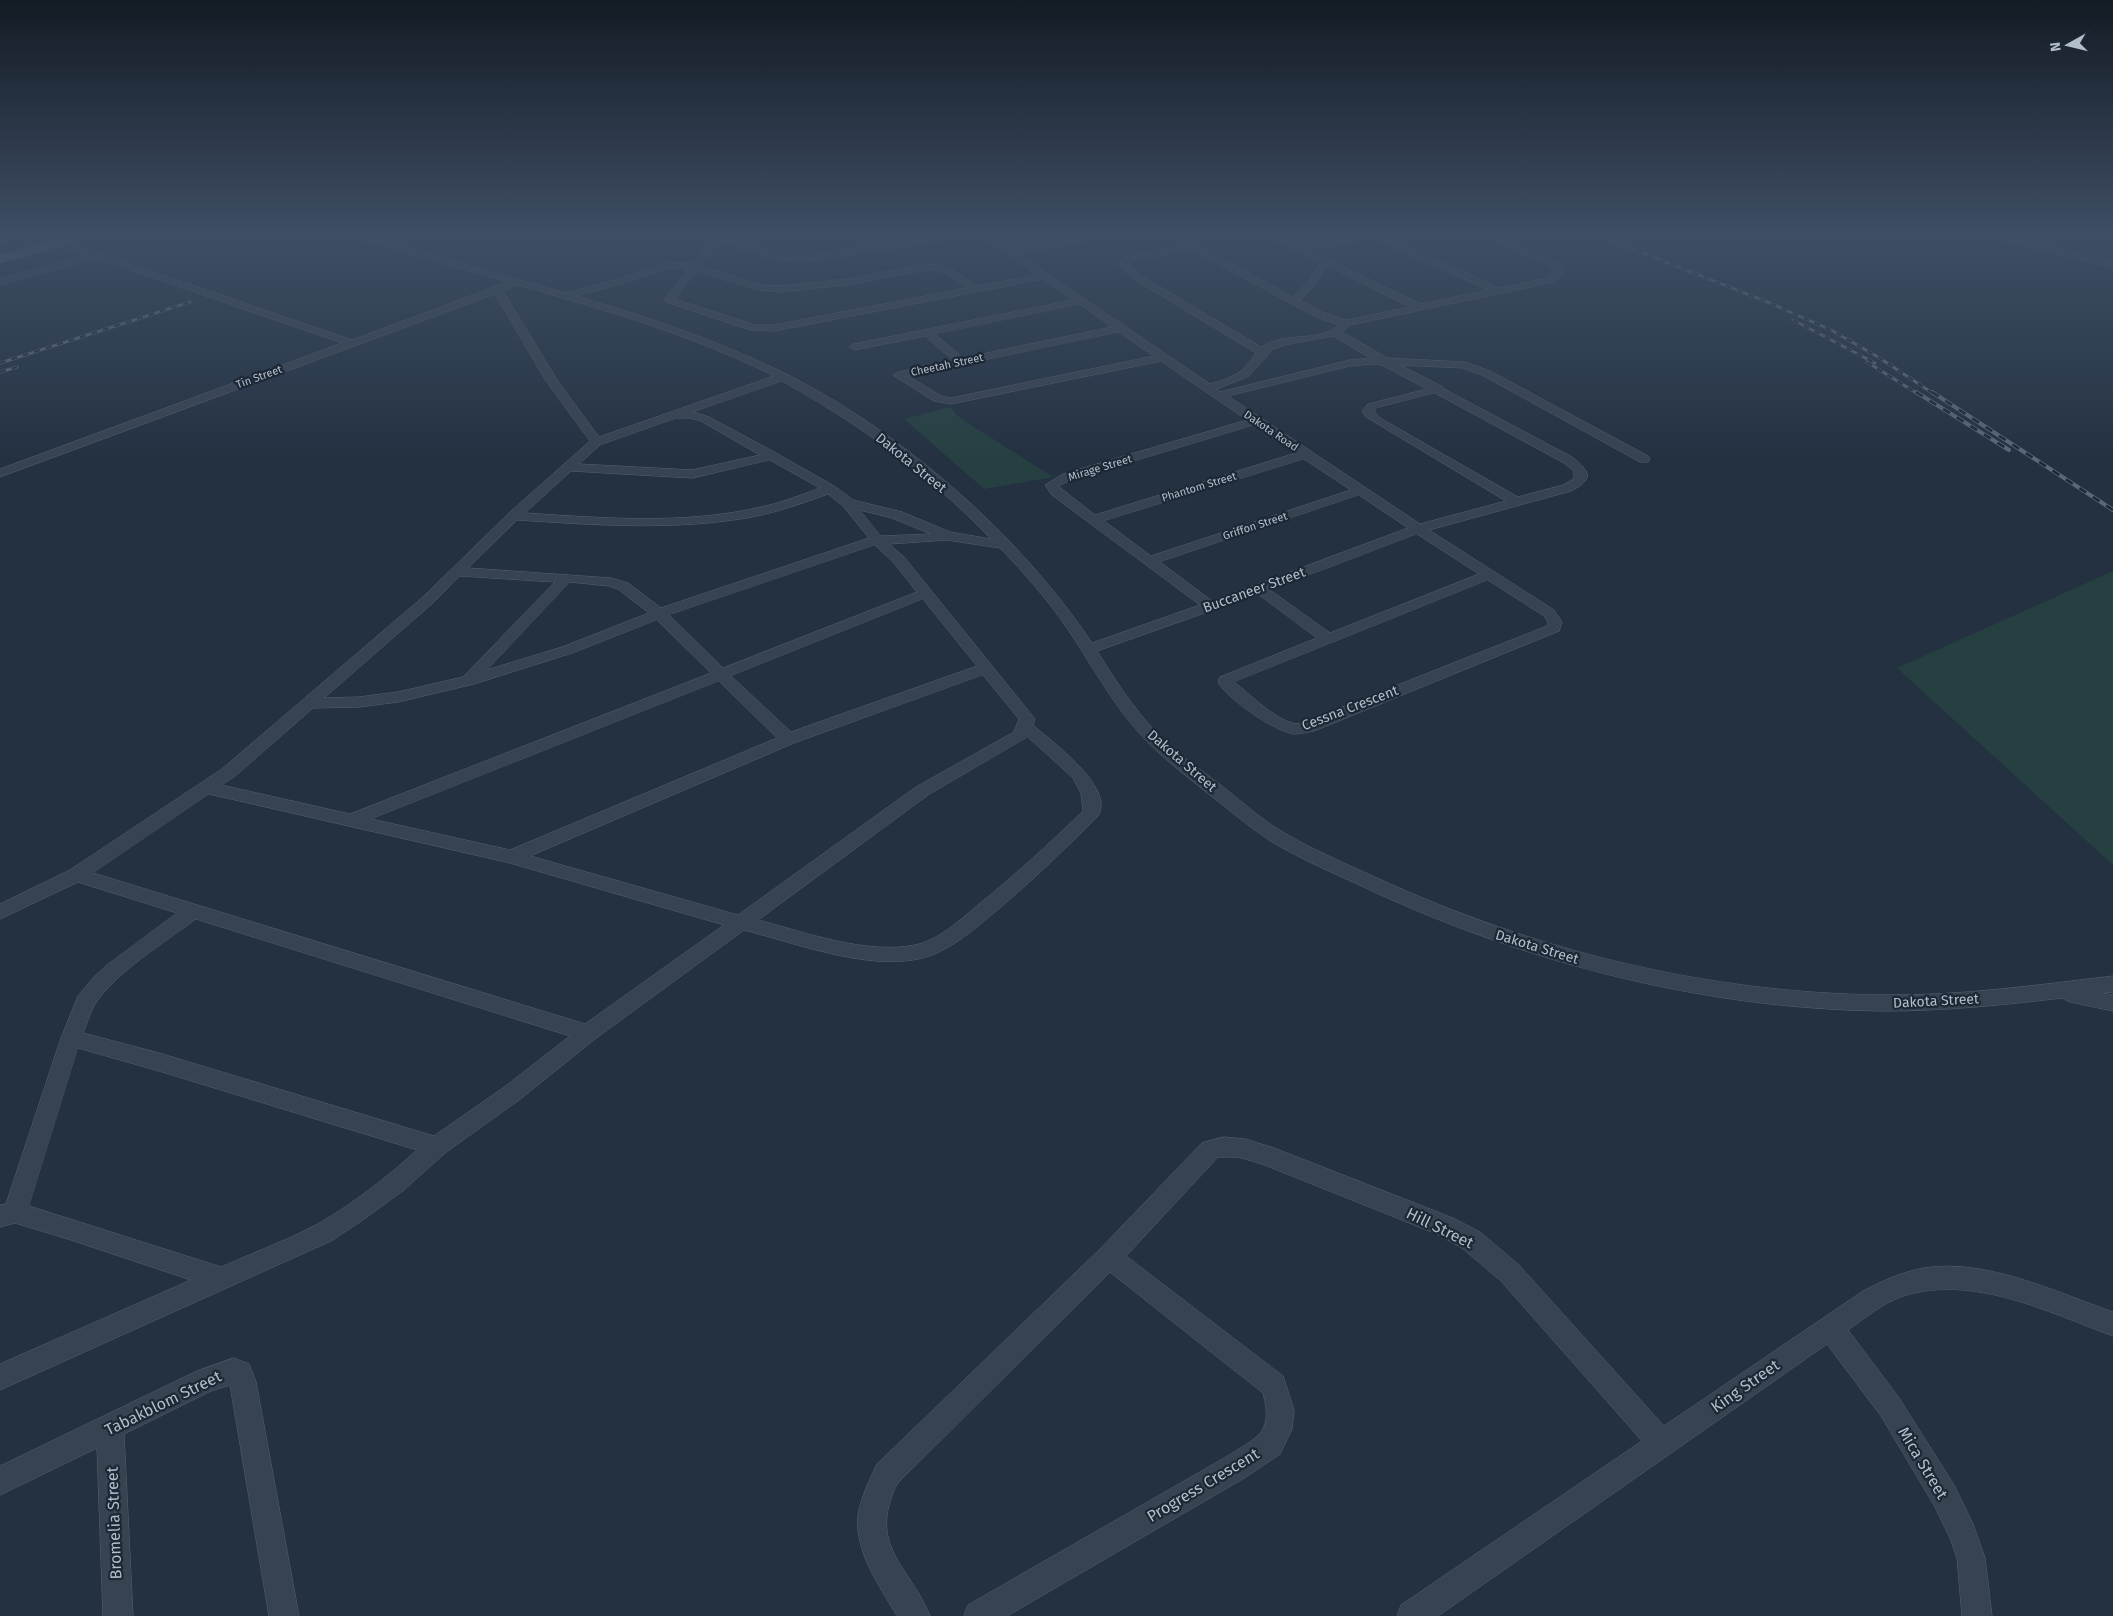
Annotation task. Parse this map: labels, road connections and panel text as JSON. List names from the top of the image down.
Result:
{
  "streets": {
    "street": [
      "Cheetah Street",
      "Tin Street",
      "Dakota Road",
      "Dakota Street",
      "Mirage Street",
      "Phantom Street",
      "Griffon Street",
      "Buccaneer Street",
      "Cessna Crescent",
      "Hill Street",
      "King Street",
      "Tabakblom Street",
      "Mica Street",
      "Progress Crescent",
      "Bromelia Street"
    ]
  },
  "crossings": [
    ["Cheetah Street", "Dakota Road"],
    ["Dakota Road", "Mirage Street"],
    ["Dakota Road", "Phantom Street"],
    ["Dakota Road", "Griffon Street"],
    ["Dakota Road", "Buccaneer Street"],
    ["Dakota Road", "Cessna Crescent"],
    ["Dakota Street", "Buccaneer Street"],
    ["Mirage Street", "Phantom Street"],
    ["Mirage Street", "Griffon Street"],
    ["Mirage Street", "Buccaneer Street"],
    ["Hill Street", "King Street"],
    ["Hill Street", "Progress Crescent"],
    ["King Street", "Mica Street"],
    ["Tabakblom Street", "Bromelia Street"]
  ],
  "north": "left"
}
